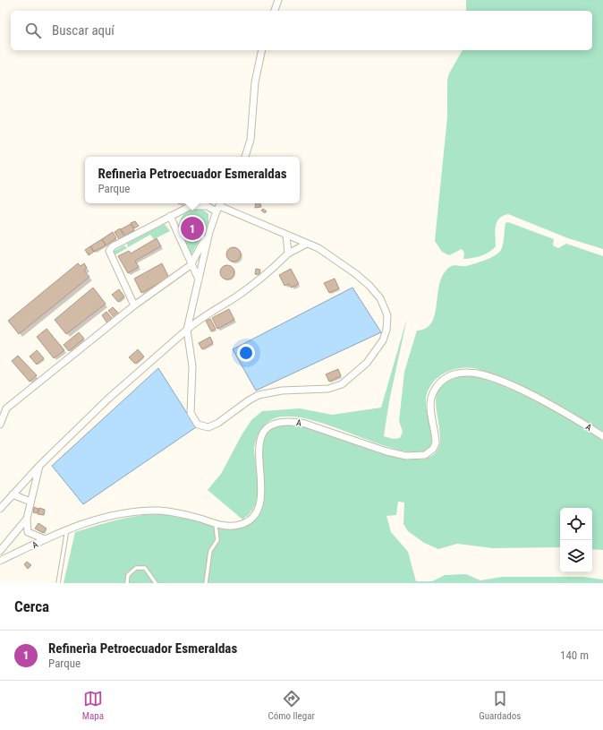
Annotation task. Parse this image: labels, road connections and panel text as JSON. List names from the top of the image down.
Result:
{
  "streets": {
    "street": ["A"]
  },
  "page": {
    "search": "Buscar aquí",
    "popup": ["Refinerìa Petroecuador Esmeraldas", "Parque"],
    "pins": "1",
    "heading": "Cerca",
    "list": [
      {
        "mark": "1",
        "name": "Refinerìa Petroecuador Esmeraldas",
        "note": "Parque",
        "value": "140 m"
      }
    ],
    "nav": ["Mapa", "Cómo llegar", "Guardados"]
  }
}
